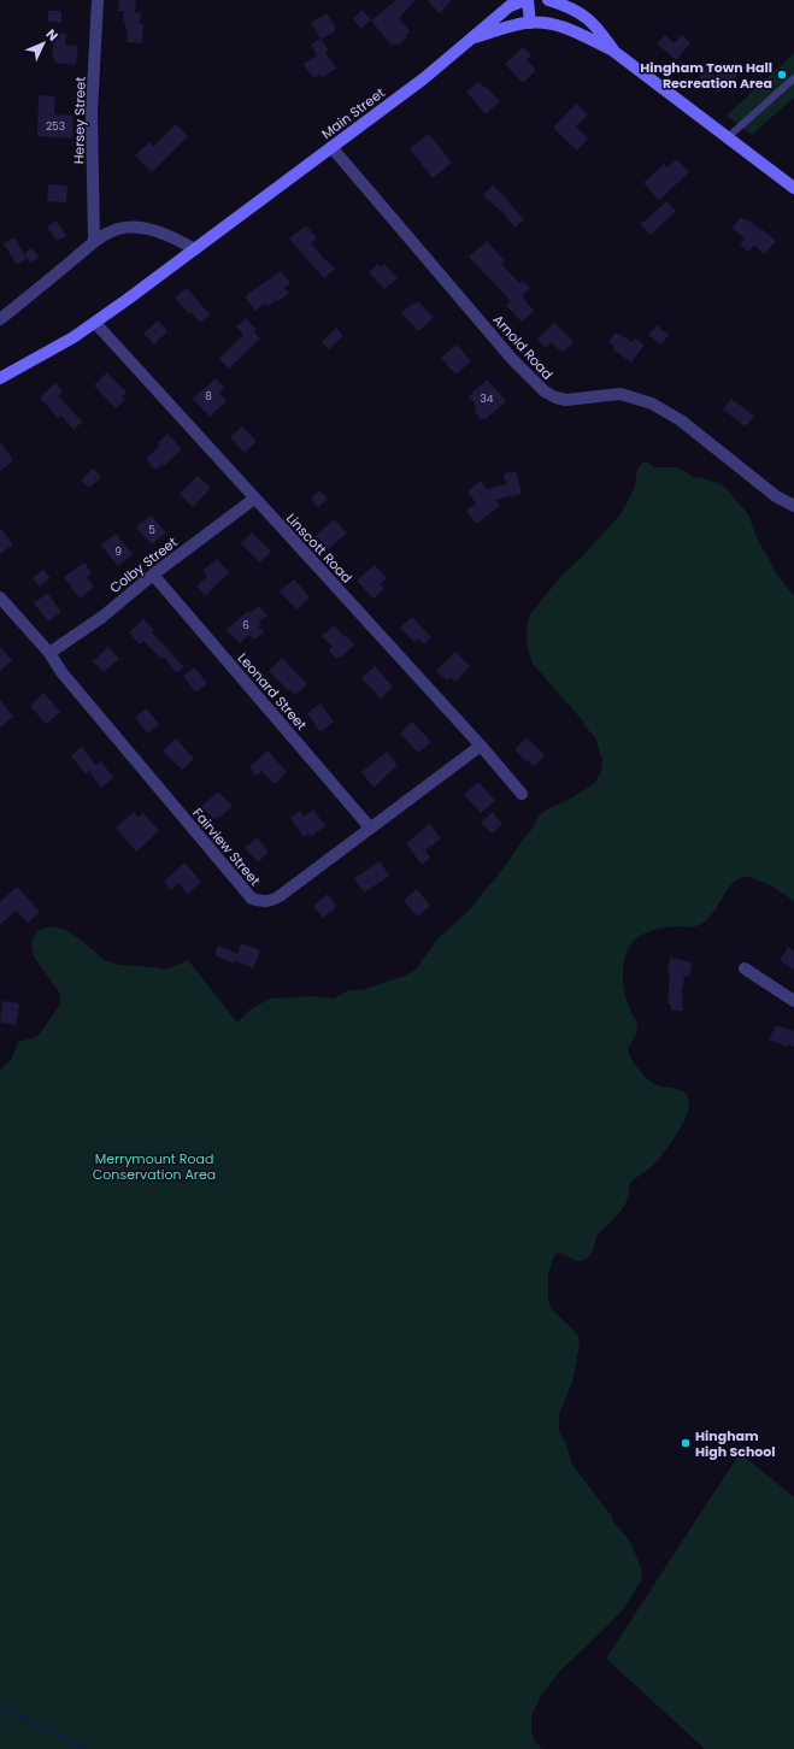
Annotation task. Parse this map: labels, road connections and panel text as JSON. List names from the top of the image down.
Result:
{
  "streets": {
    "main road": ["Main Street"],
    "street": [
      "Hersey Street",
      "Arnold Road",
      "Linscott Road",
      "Colby Street",
      "Leonard Street",
      "Fairview Street"
    ]
  },
  "crossings": [
    ["Main Street", "Arnold Road"],
    ["Main Street", "Linscott Road"],
    ["Linscott Road", "Colby Street"],
    ["Linscott Road", "Fairview Street"],
    ["Colby Street", "Leonard Street"],
    ["Colby Street", "Fairview Street"],
    ["Leonard Street", "Fairview Street"]
  ],
  "parks": ["Merrymount Road Conservation Area"],
  "places": ["Hingham Town Hall Recreation Area", "Hingham High School"],
  "house_numbers": [
    "253",
    "8",
    "34",
    "5",
    "9",
    "6"
  ],
  "north": "top right"
}
